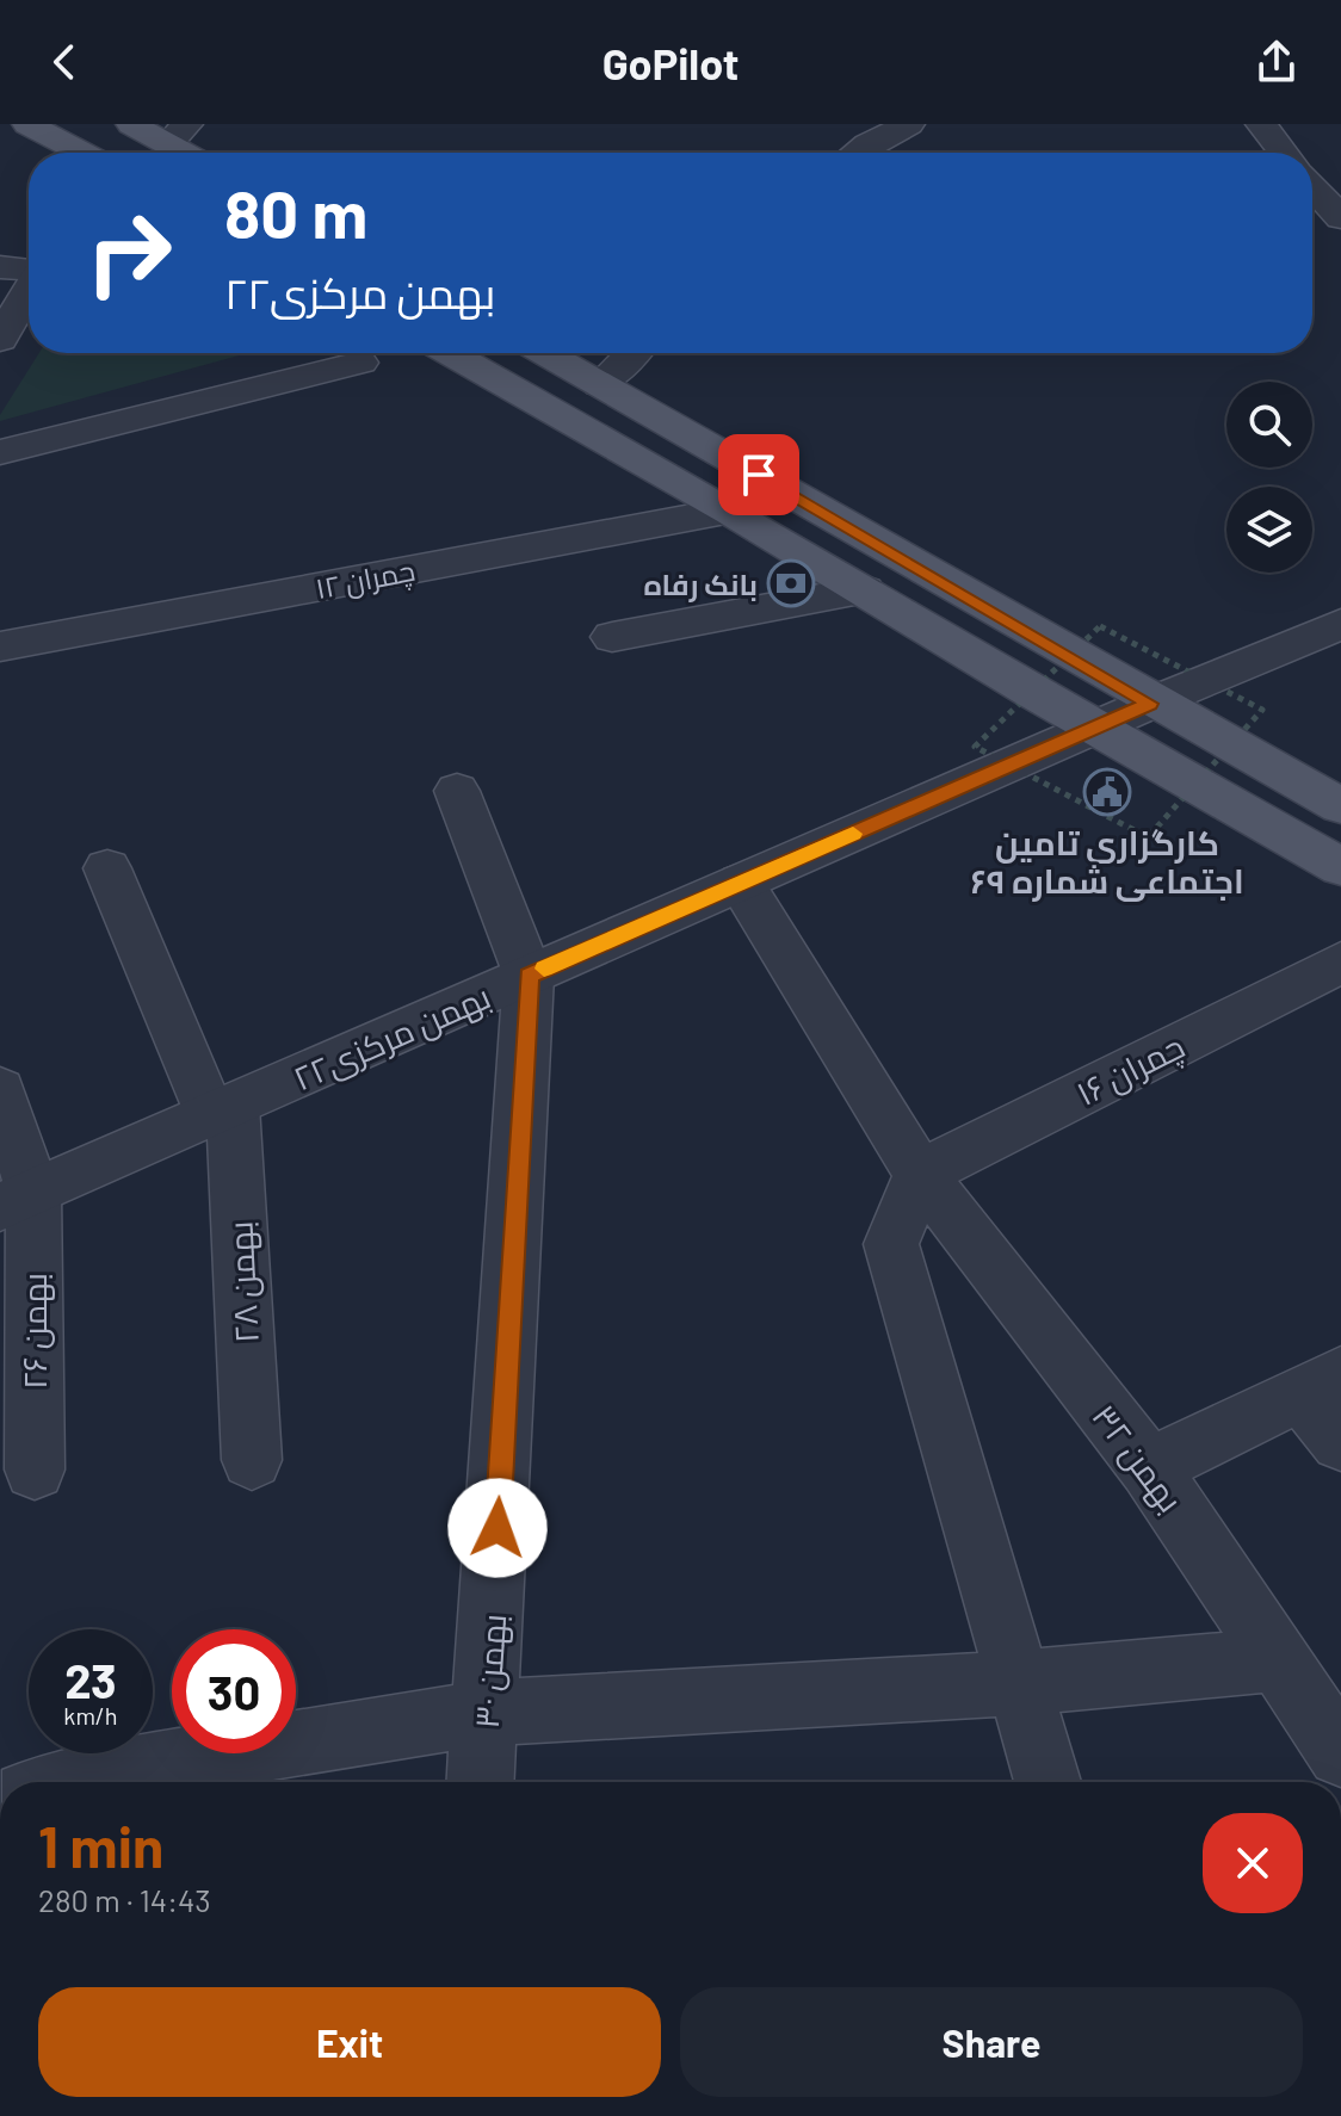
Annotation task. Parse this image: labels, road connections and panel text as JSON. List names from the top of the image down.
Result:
{
  "streets": {
    "street": [
      "چمران ۱۲",
      "۲۲بهمن مرکزی",
      "چمران ۱۶",
      "بهمن ۲۸",
      "بهمن ۲۶",
      "بهمن ۳۲",
      "بهمن ۳۰"
    ]
  },
  "crossings": [
    ["۲۲بهمن مرکزی", "بهمن ۲۸"],
    ["۲۲بهمن مرکزی", "بهمن ۲۶"],
    ["۲۲بهمن مرکزی", "بهمن ۳۲"],
    ["۲۲بهمن مرکزی", "بهمن ۳۰"],
    ["چمران ۱۶", "بهمن ۳۲"]
  ],
  "places": {
    "bank": ["بانک رفاه"],
    "public building": ["کارگزاری تامین اجتماعی شماره ۶۹"]
  },
  "page": {
    "header": "GoPilot",
    "turn": ["80 m", "۲۲بهمن مرکزی"],
    "speed": "23 km/h",
    "limit": "30",
    "heading": ["1 min", "280 m · 14:43"],
    "buttons": ["Exit", "Share"]
  }
}
